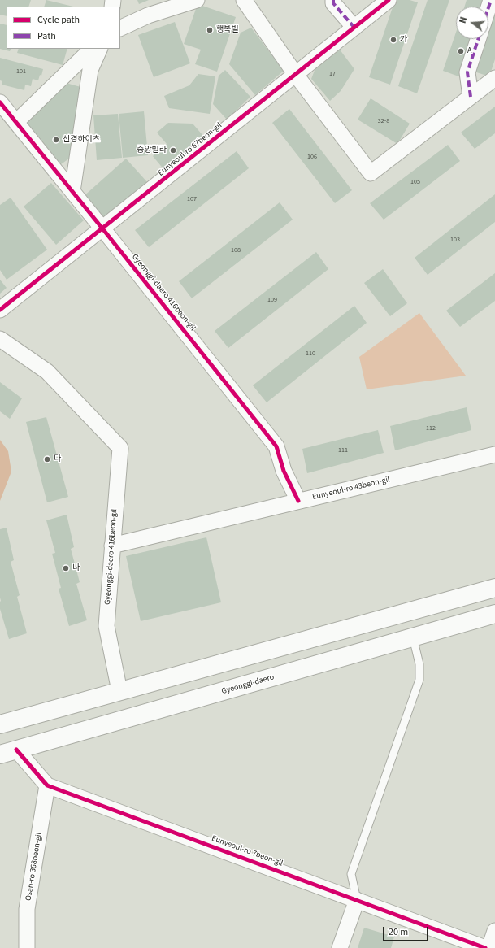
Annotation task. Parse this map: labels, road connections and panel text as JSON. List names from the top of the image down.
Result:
{
  "streets": {
    "main road": ["Gyeonggi-daero"],
    "street": [
      "Eunyeoul-ro 67beon-gil",
      "Gyeonggi-daero 416beon-gil",
      "Eunyeoul-ro 43beon-gil",
      "Eunyeoul-ro 7beon-gil",
      "Osan-ro 368beon-gil"
    ]
  },
  "crossings": [
    ["Eunyeoul-ro 67beon-gil", "Gyeonggi-daero 416beon-gil"],
    ["Gyeonggi-daero 416beon-gil", "Eunyeoul-ro 43beon-gil"],
    ["Gyeonggi-daero", "Eunyeoul-ro 7beon-gil"],
    ["Eunyeoul-ro 7beon-gil", "Osan-ro 368beon-gil"]
  ],
  "places": [
    "행복빌",
    "가",
    "A",
    "선경하이츠",
    "중앙빌라",
    "다",
    "나"
  ],
  "house_numbers": [
    "101",
    "17",
    "32-8",
    "106",
    "105",
    "107",
    "103",
    "108",
    "109",
    "110",
    "112",
    "111"
  ],
  "legend": ["Cycle path", "Path"],
  "scale_bar": "20 m",
  "north": "left"
}
